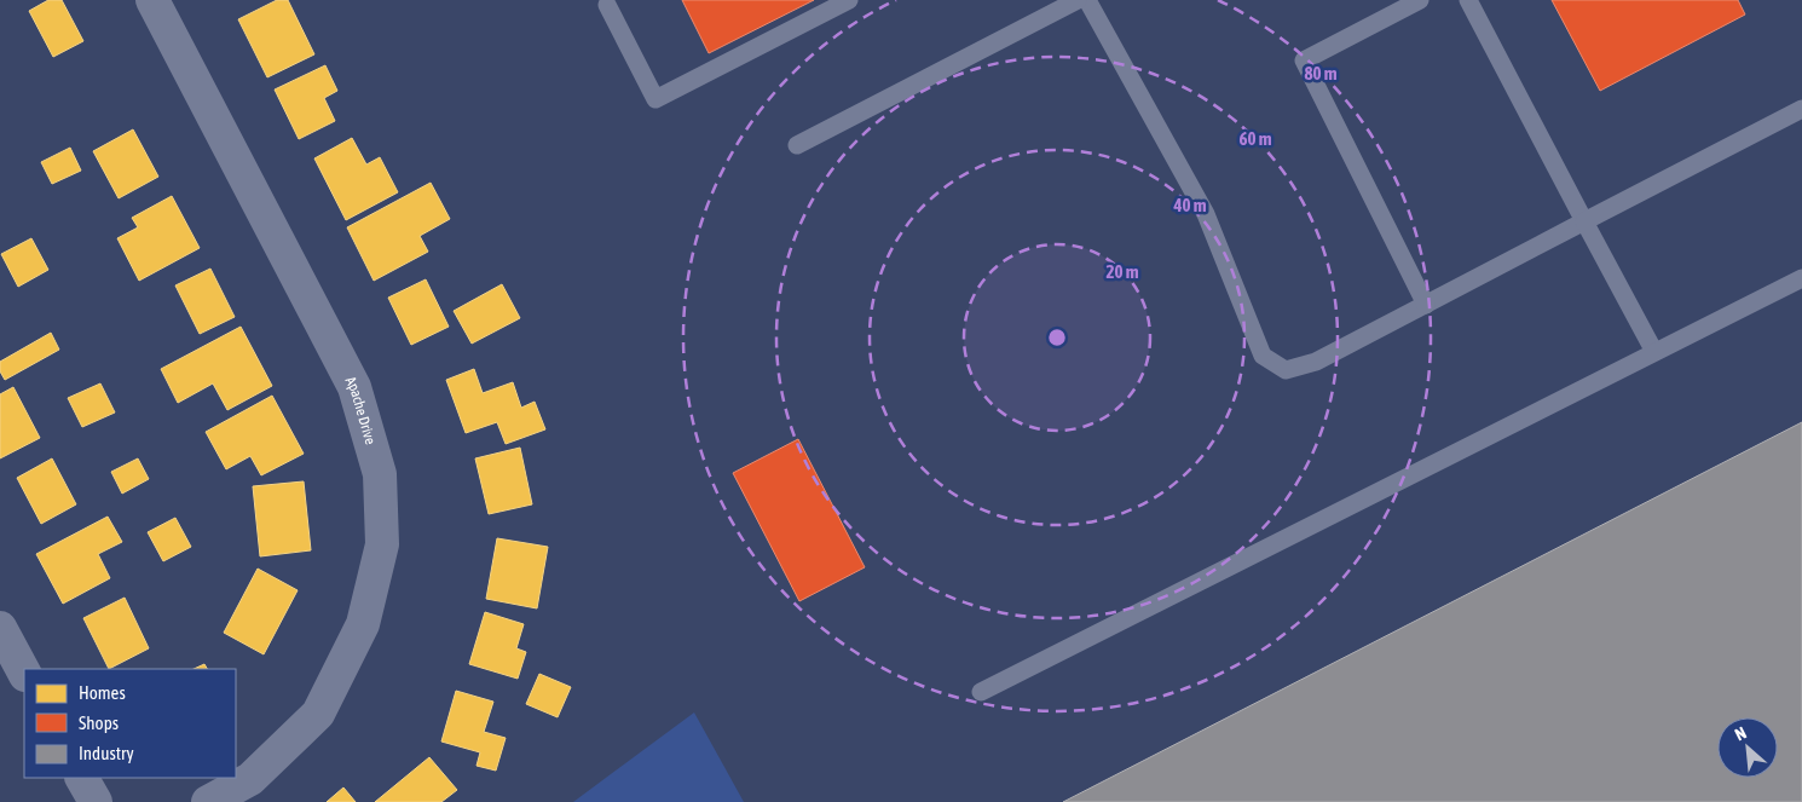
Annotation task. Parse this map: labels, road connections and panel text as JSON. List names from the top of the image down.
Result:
{
  "streets": {
    "street": ["Apache Drive"]
  },
  "legend": ["Homes", "Shops", "Industry"],
  "north": "top left",
  "rings": [
    "80 m",
    "60 m",
    "40 m",
    "20 m"
  ]
}
